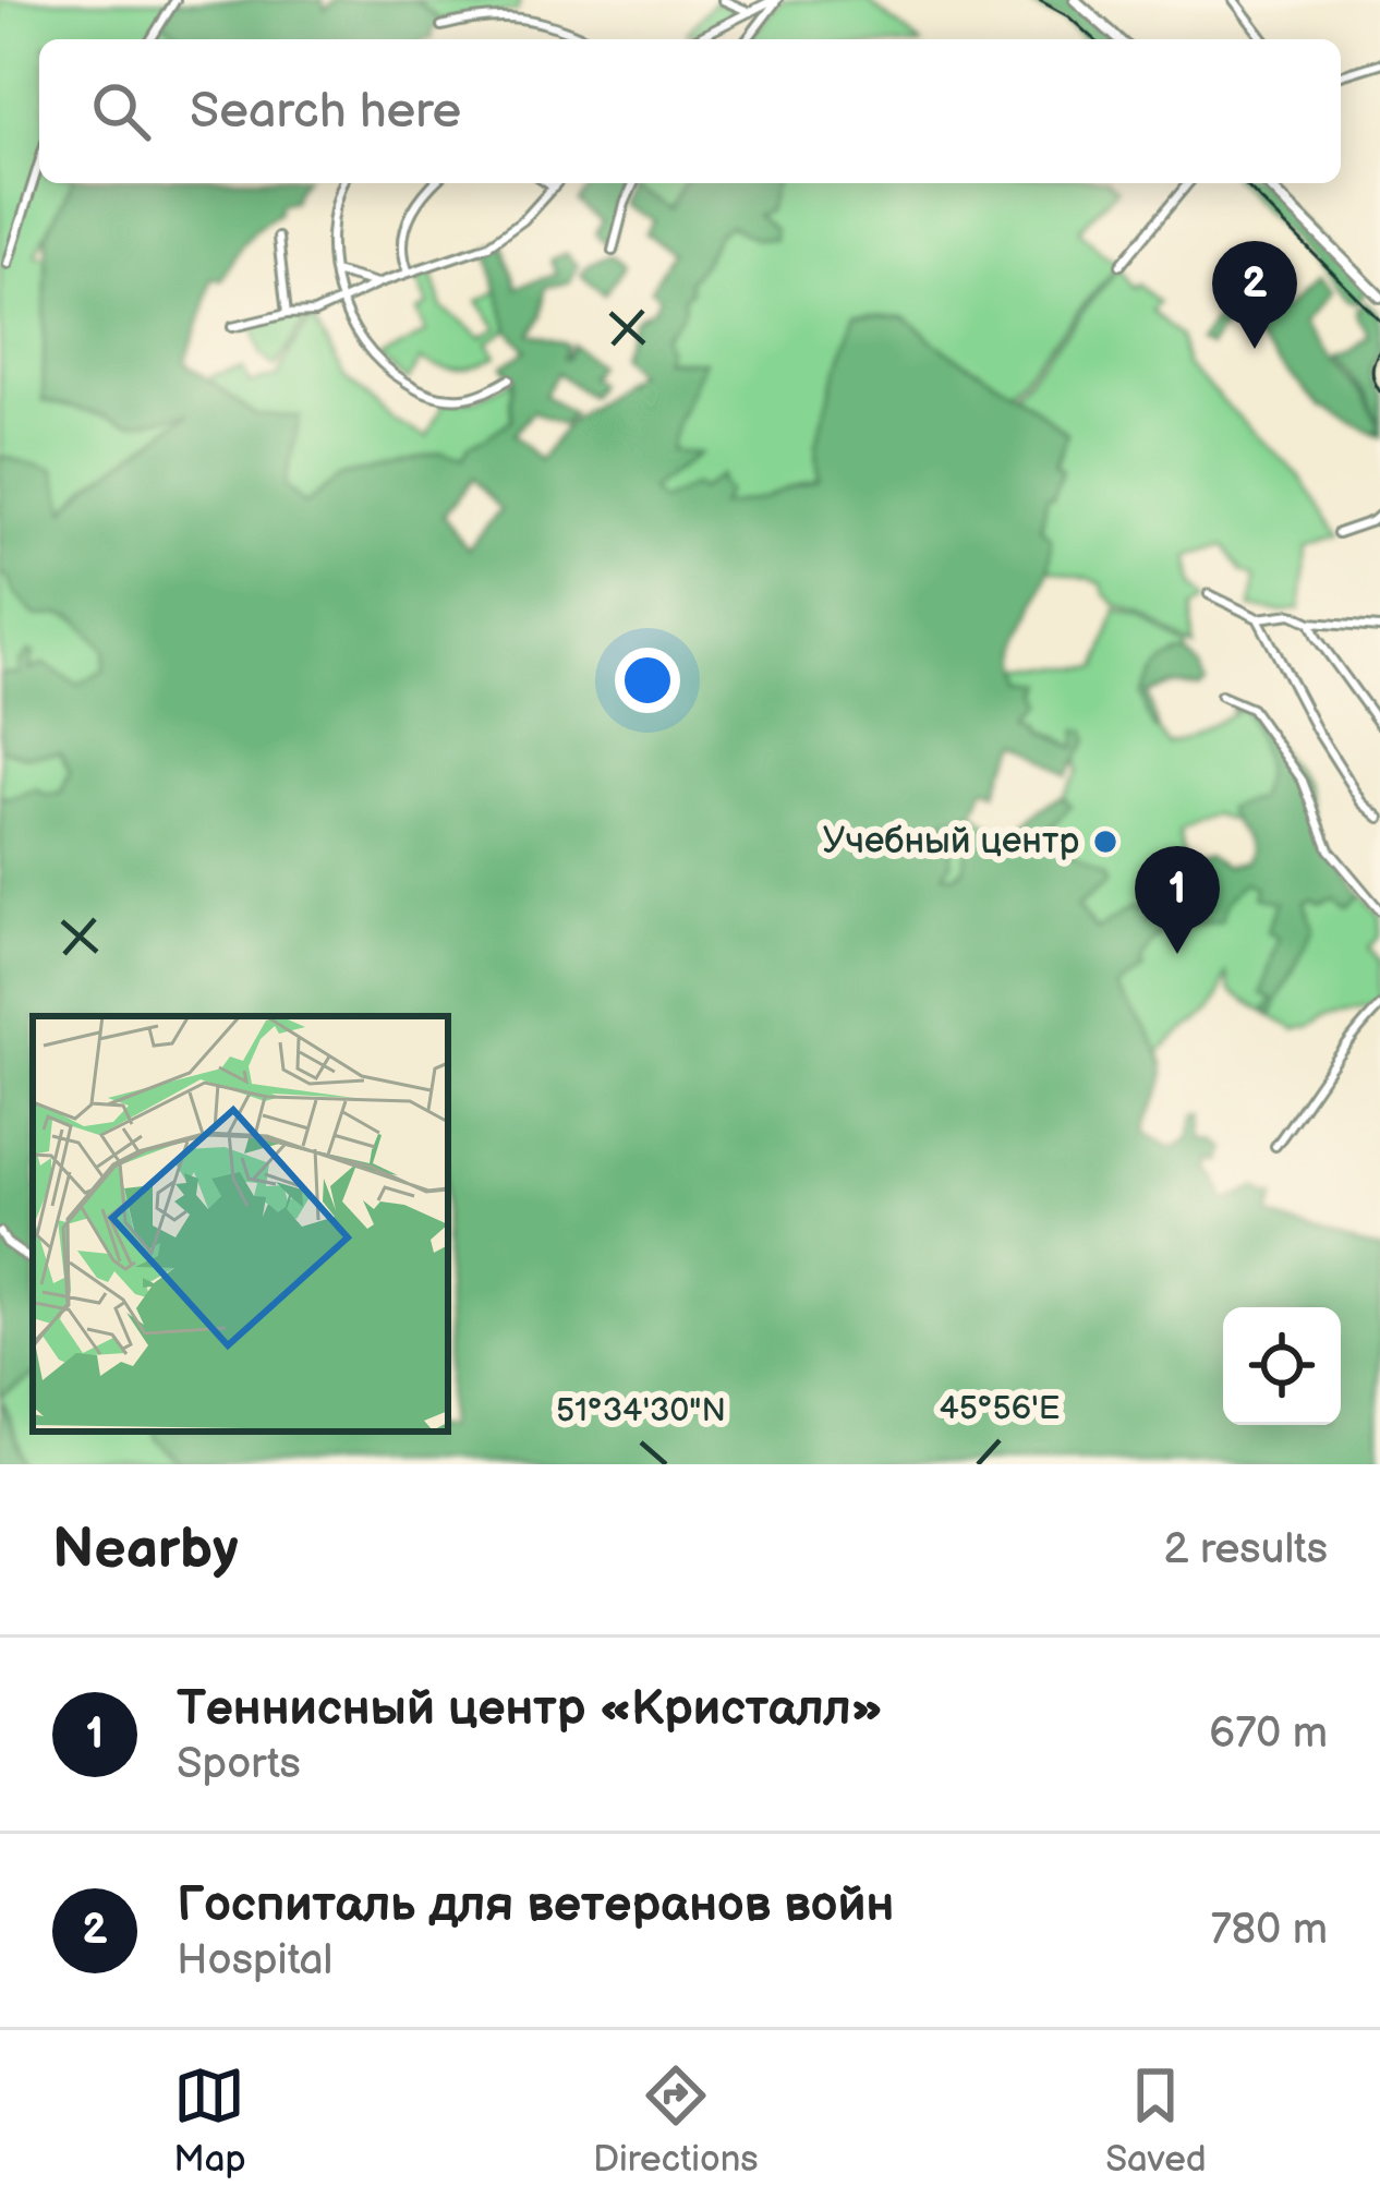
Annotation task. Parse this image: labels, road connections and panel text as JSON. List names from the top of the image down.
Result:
{
  "places": ["Учебный центр"],
  "page": {
    "search": "Search here",
    "pins": ["2", "1"],
    "heading": ["Nearby", "2 results"],
    "list": [
      {
        "mark": "1",
        "name": "Теннисный центр «Кристалл»",
        "note": "Sports",
        "value": "670 m"
      },
      {
        "mark": "2",
        "name": "Госпиталь для ветеранов войн",
        "note": "Hospital",
        "value": "780 m"
      }
    ],
    "nav": ["Map", "Directions", "Saved"]
  },
  "coordinates": ["45°56'E", "51°34'30\"N"]
}
